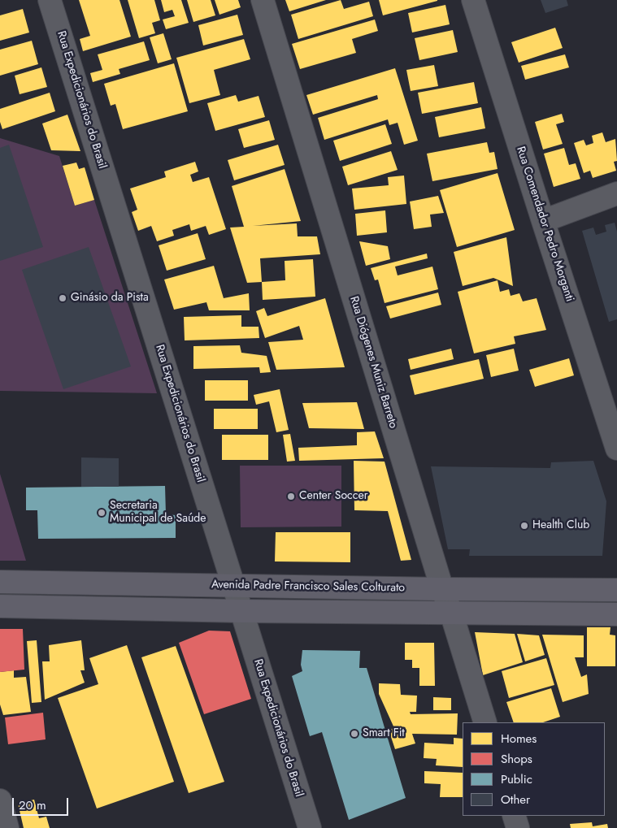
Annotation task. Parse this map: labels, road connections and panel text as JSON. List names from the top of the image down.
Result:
{
  "streets": {
    "main road": ["Avenida Padre Francisco Sales Colturato"],
    "street": ["Rua Expedicionários do Brasil", "Rua Comendador Pedro Morganti", "Rua Diógenes Muniz Barreto"]
  },
  "crossings": [
    ["Rua Expedicionários do Brasil", "Avenida Padre Francisco Sales Colturato"],
    ["Rua Diógenes Muniz Barreto", "Avenida Padre Francisco Sales Colturato"]
  ],
  "places": [
    "Ginásio da Pista",
    "Center Soccer",
    "Secretaria Municipal de Saúde",
    "Health Club",
    "Smart Fit"
  ],
  "legend": [
    "Homes",
    "Shops",
    "Public",
    "Other"
  ],
  "scale_bar": "20 m"
}
